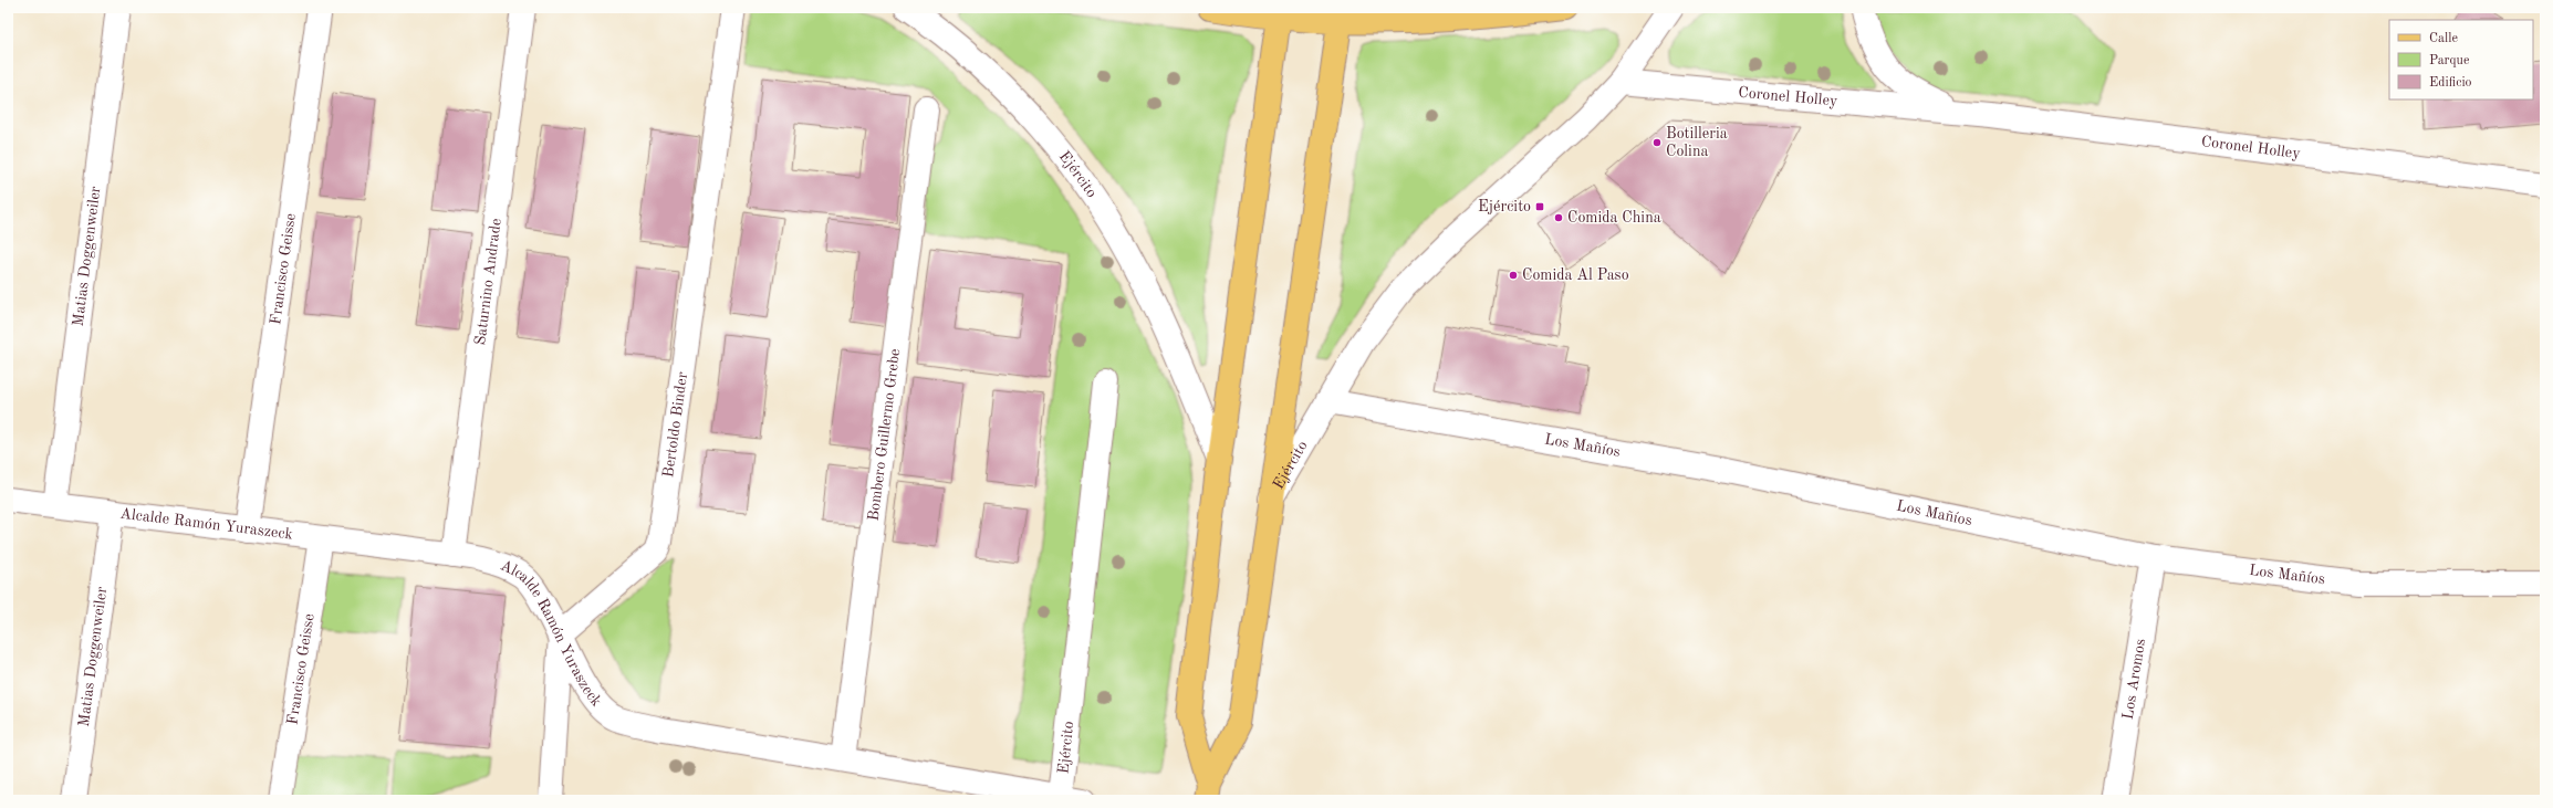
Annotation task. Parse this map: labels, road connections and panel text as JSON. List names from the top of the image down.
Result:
{
  "streets": {
    "main road": ["Ejército"],
    "street": [
      "Coronel Holley",
      "Matias Doggenweiler",
      "Francisco Geisse",
      "Saturnino Andrade",
      "Bertoldo Binder",
      "Bombero Guillermo Grebe",
      "Los Mañíos",
      "Alcalde Ramón Yuraszeck",
      "Los Aromos"
    ]
  },
  "crossings": [
    ["Coronel Holley", "Ejército"],
    ["Ejército", "Los Mañíos"],
    ["Ejército", "Alcalde Ramón Yuraszeck"],
    ["Matias Doggenweiler", "Alcalde Ramón Yuraszeck"],
    ["Francisco Geisse", "Alcalde Ramón Yuraszeck"],
    ["Saturnino Andrade", "Alcalde Ramón Yuraszeck"],
    ["Bertoldo Binder", "Alcalde Ramón Yuraszeck"],
    ["Bombero Guillermo Grebe", "Alcalde Ramón Yuraszeck"],
    ["Los Mañíos", "Los Aromos"]
  ],
  "places": {
    "other": ["Botilleria Colina", "Comida China", "Comida Al Paso"],
    "transit": ["Ejército"]
  },
  "legend": ["Calle", "Parque", "Edificio"]
}
